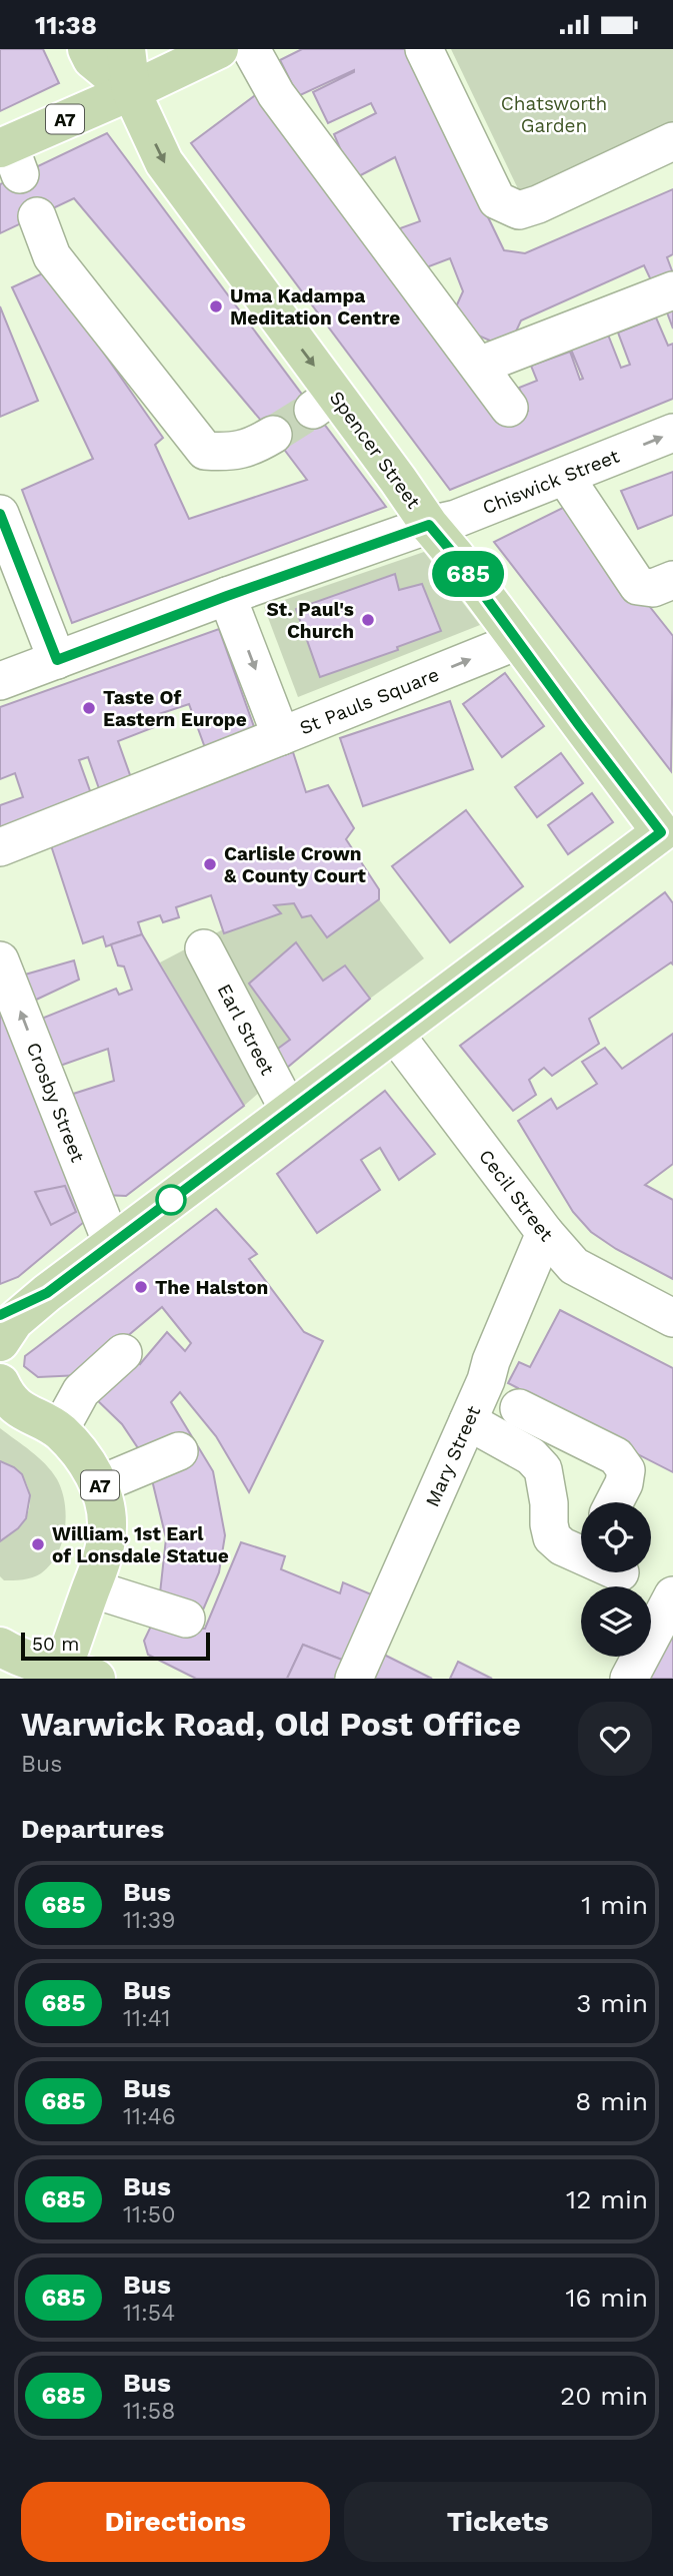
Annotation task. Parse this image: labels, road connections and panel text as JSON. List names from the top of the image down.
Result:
{
  "streets": {
    "main road": ["A7", "Spencer Street"],
    "street": [
      "Chiswick Street",
      "St Pauls Square",
      "Earl Street",
      "Crosby Street",
      "Cecil Street",
      "Mary Street"
    ]
  },
  "crossings": [
    ["A7", "Spencer Street"],
    ["Spencer Street", "Chiswick Street"],
    ["Spencer Street", "St Pauls Square"],
    ["Chiswick Street", "St Pauls Square"],
    ["Cecil Street", "Mary Street"]
  ],
  "one_way": ["Spencer Street", "Crosby Street"],
  "parks": ["Chatsworth Garden"],
  "places": [
    "Uma Kadampa Meditation Centre",
    "St. Paul's Church",
    "Taste Of Eastern Europe",
    "Carlisle Crown & County Court",
    "The Halston",
    "William, 1st Earl of Lonsdale Statue"
  ],
  "lines": ["bus line 685"],
  "scale_bar": "50 m",
  "page": {
    "status": "11:38",
    "on_map": "685",
    "scale": "50 m",
    "heading": [
      ["Warwick Road, Old Post Office", "Bus"],
      "Departures"
    ],
    "list": [
      {
        "mark": "685",
        "name": "Bus",
        "note": "11:39",
        "value": "1 min"
      },
      {
        "mark": "685",
        "name": "Bus",
        "note": "11:41",
        "value": "3 min"
      },
      {
        "mark": "685",
        "name": "Bus",
        "note": "11:46",
        "value": "8 min"
      },
      {
        "mark": "685",
        "name": "Bus",
        "note": "11:50",
        "value": "12 min"
      },
      {
        "mark": "685",
        "name": "Bus",
        "note": "11:54",
        "value": "16 min"
      },
      {
        "mark": "685",
        "name": "Bus",
        "note": "11:58",
        "value": "20 min"
      }
    ],
    "buttons": ["Directions", "Tickets"]
  }
}
